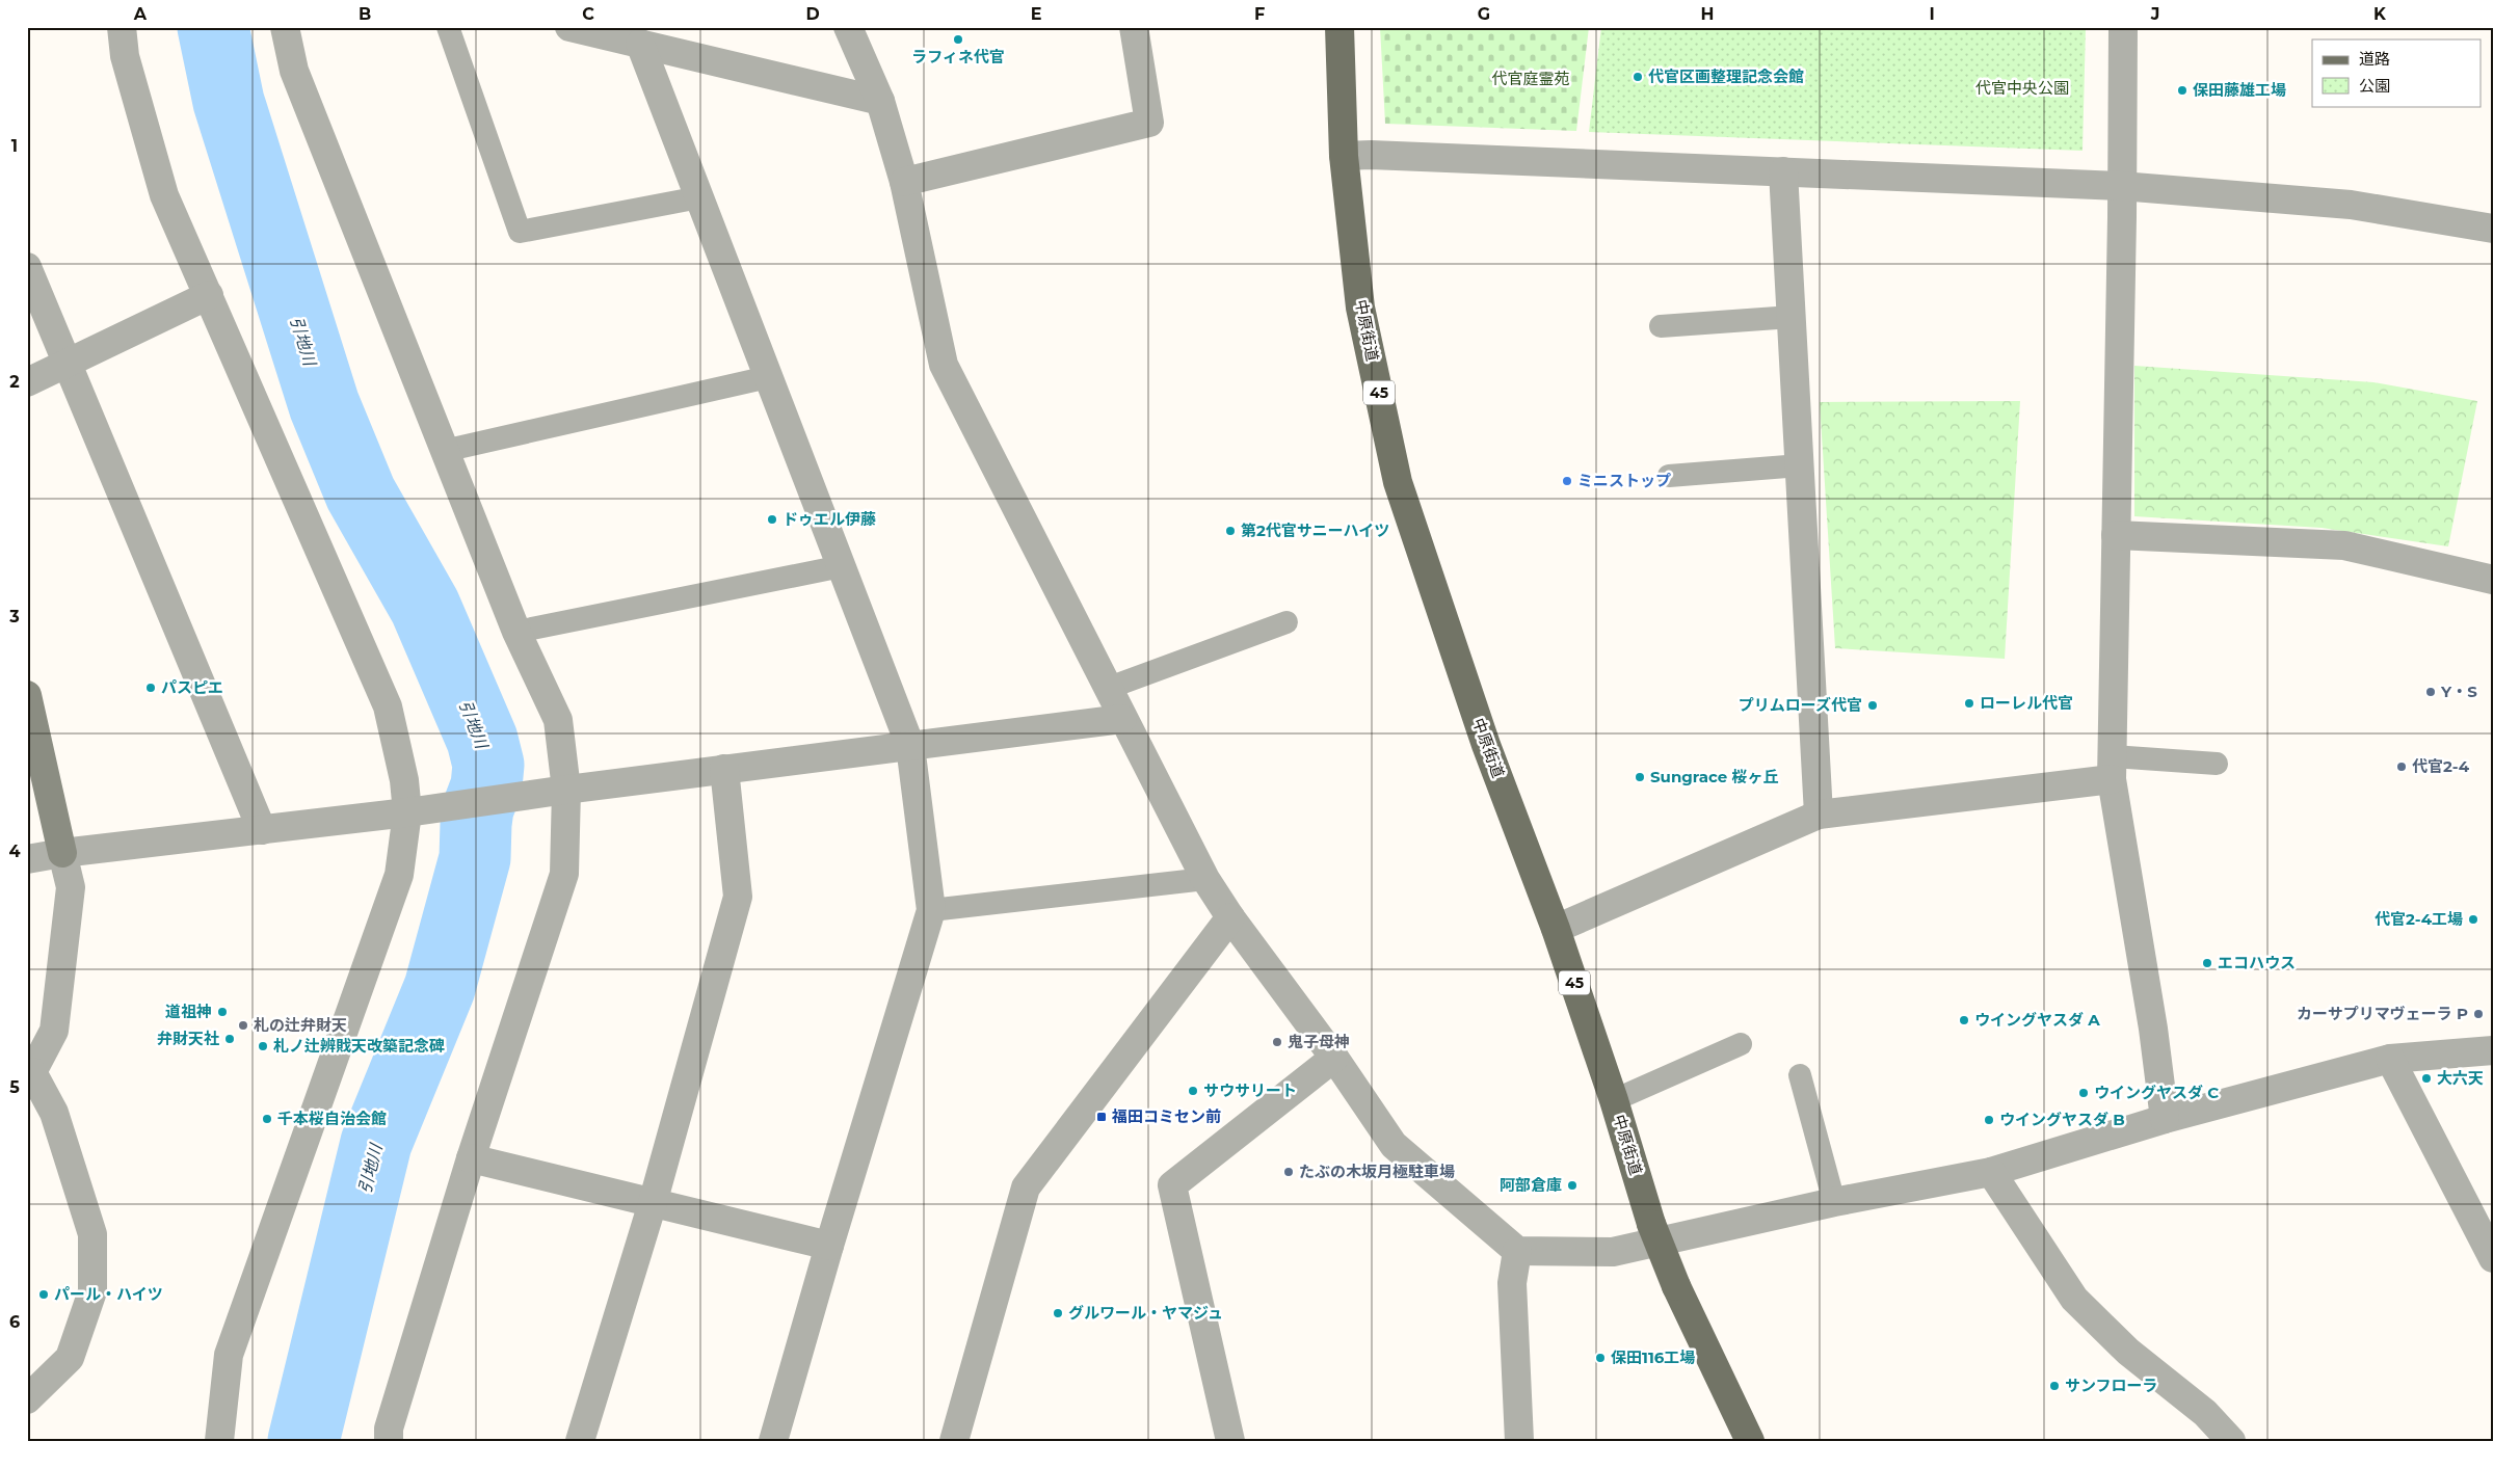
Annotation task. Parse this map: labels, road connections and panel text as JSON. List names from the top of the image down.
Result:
{
  "streets": {
    "main road": ["中原街道", "45"]
  },
  "water": ["引地川"],
  "parks": ["代官庭霊苑", "代官中央公園"],
  "places": {
    "other": [
      "ラフィネ代官",
      "代官区画整理記念会館",
      "保田藤雄工場",
      "ミニストップ",
      "ドゥエル伊藤",
      "第2代官サニーハイツ",
      "パスピエ",
      "Y・S",
      "ローレル代官",
      "プリムローズ代官",
      "代官2-4",
      "Sungrace 桜ヶ丘",
      "代官2-4工場",
      "エコハウス",
      "道祖神",
      "カーサプリマヴェーラ P",
      "ウイングヤスダ A",
      "札の辻弁財天",
      "弁財天社",
      "鬼子母神",
      "札ノ辻辨戝天改築記念碑",
      "大六天",
      "サウサリート",
      "ウイングヤスダ C",
      "千本桜自治会館",
      "ウイングヤスダ B",
      "たぶの木坂月極駐車場",
      "阿部倉庫",
      "パール・ハイツ",
      "グルワール・ヤマジュ",
      "保田116工場",
      "サンフローラ"
    ],
    "transit": ["福田コミセン前"]
  },
  "legend": ["道路", "公園"],
  "grid": {
    "columns": [
      "A",
      "B",
      "C",
      "D",
      "E",
      "F",
      "G",
      "H",
      "I",
      "J",
      "K"
    ],
    "rows": [
      "1",
      "2",
      "3",
      "4",
      "5",
      "6"
    ]
  }
}
